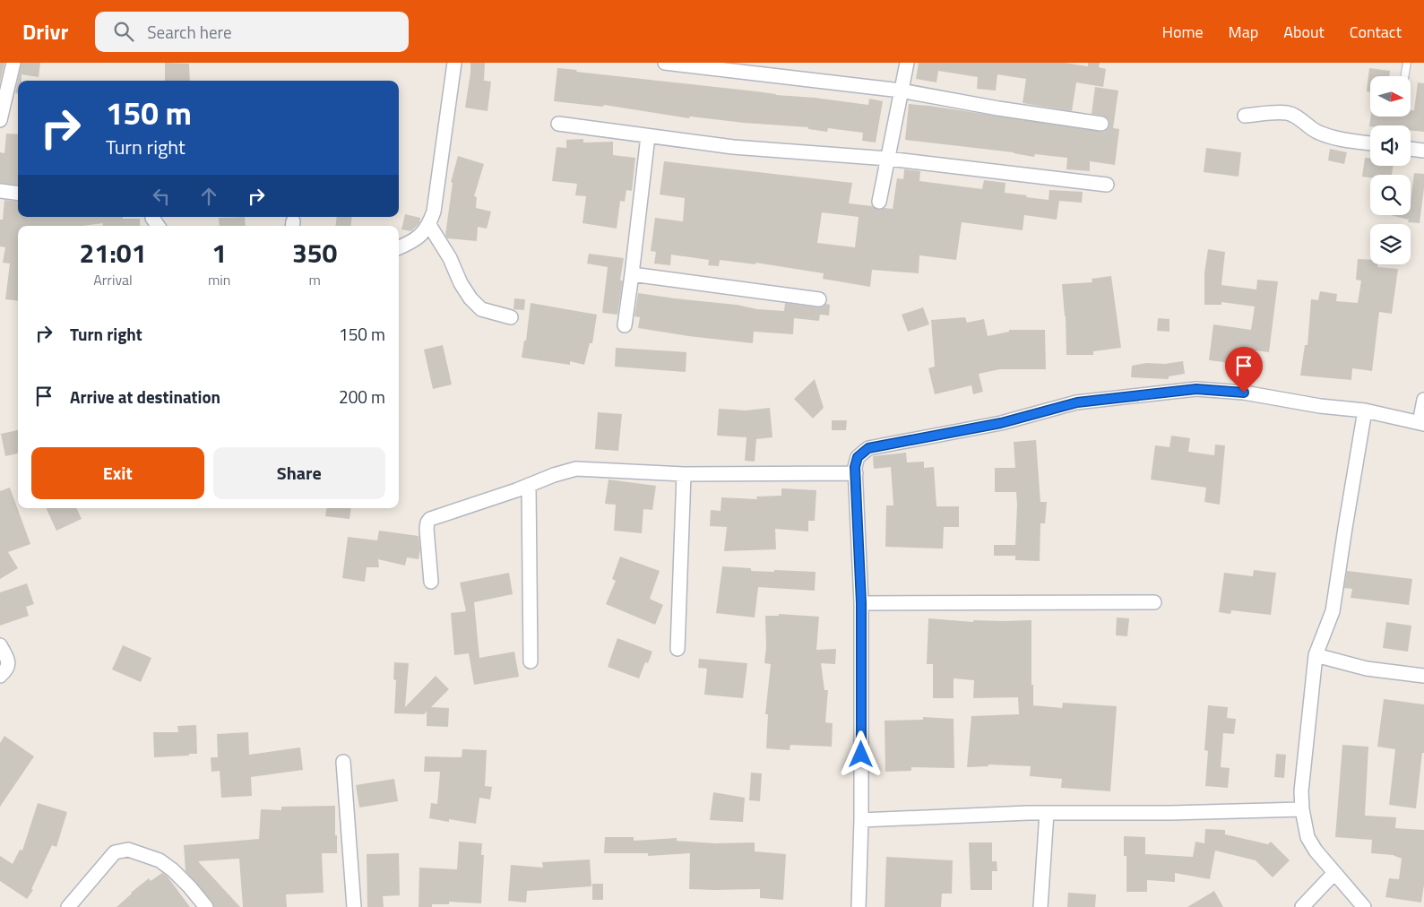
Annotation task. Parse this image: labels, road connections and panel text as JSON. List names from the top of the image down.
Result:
{
  "north": "right",
  "page": {
    "header": "Drivr",
    "search": "Search here",
    "nav": [
      "Home",
      "Map",
      "About",
      "Contact"
    ],
    "turn": ["150 m", "Turn right"],
    "eta": [
      "21:01",
      "Arrival",
      "1",
      "min",
      "350",
      "m"
    ],
    "list": [
      {
        "name": "Turn right",
        "value": "150 m"
      },
      {
        "name": "Arrive at destination",
        "value": "200 m"
      }
    ],
    "buttons": ["Exit", "Share"]
  }
}
